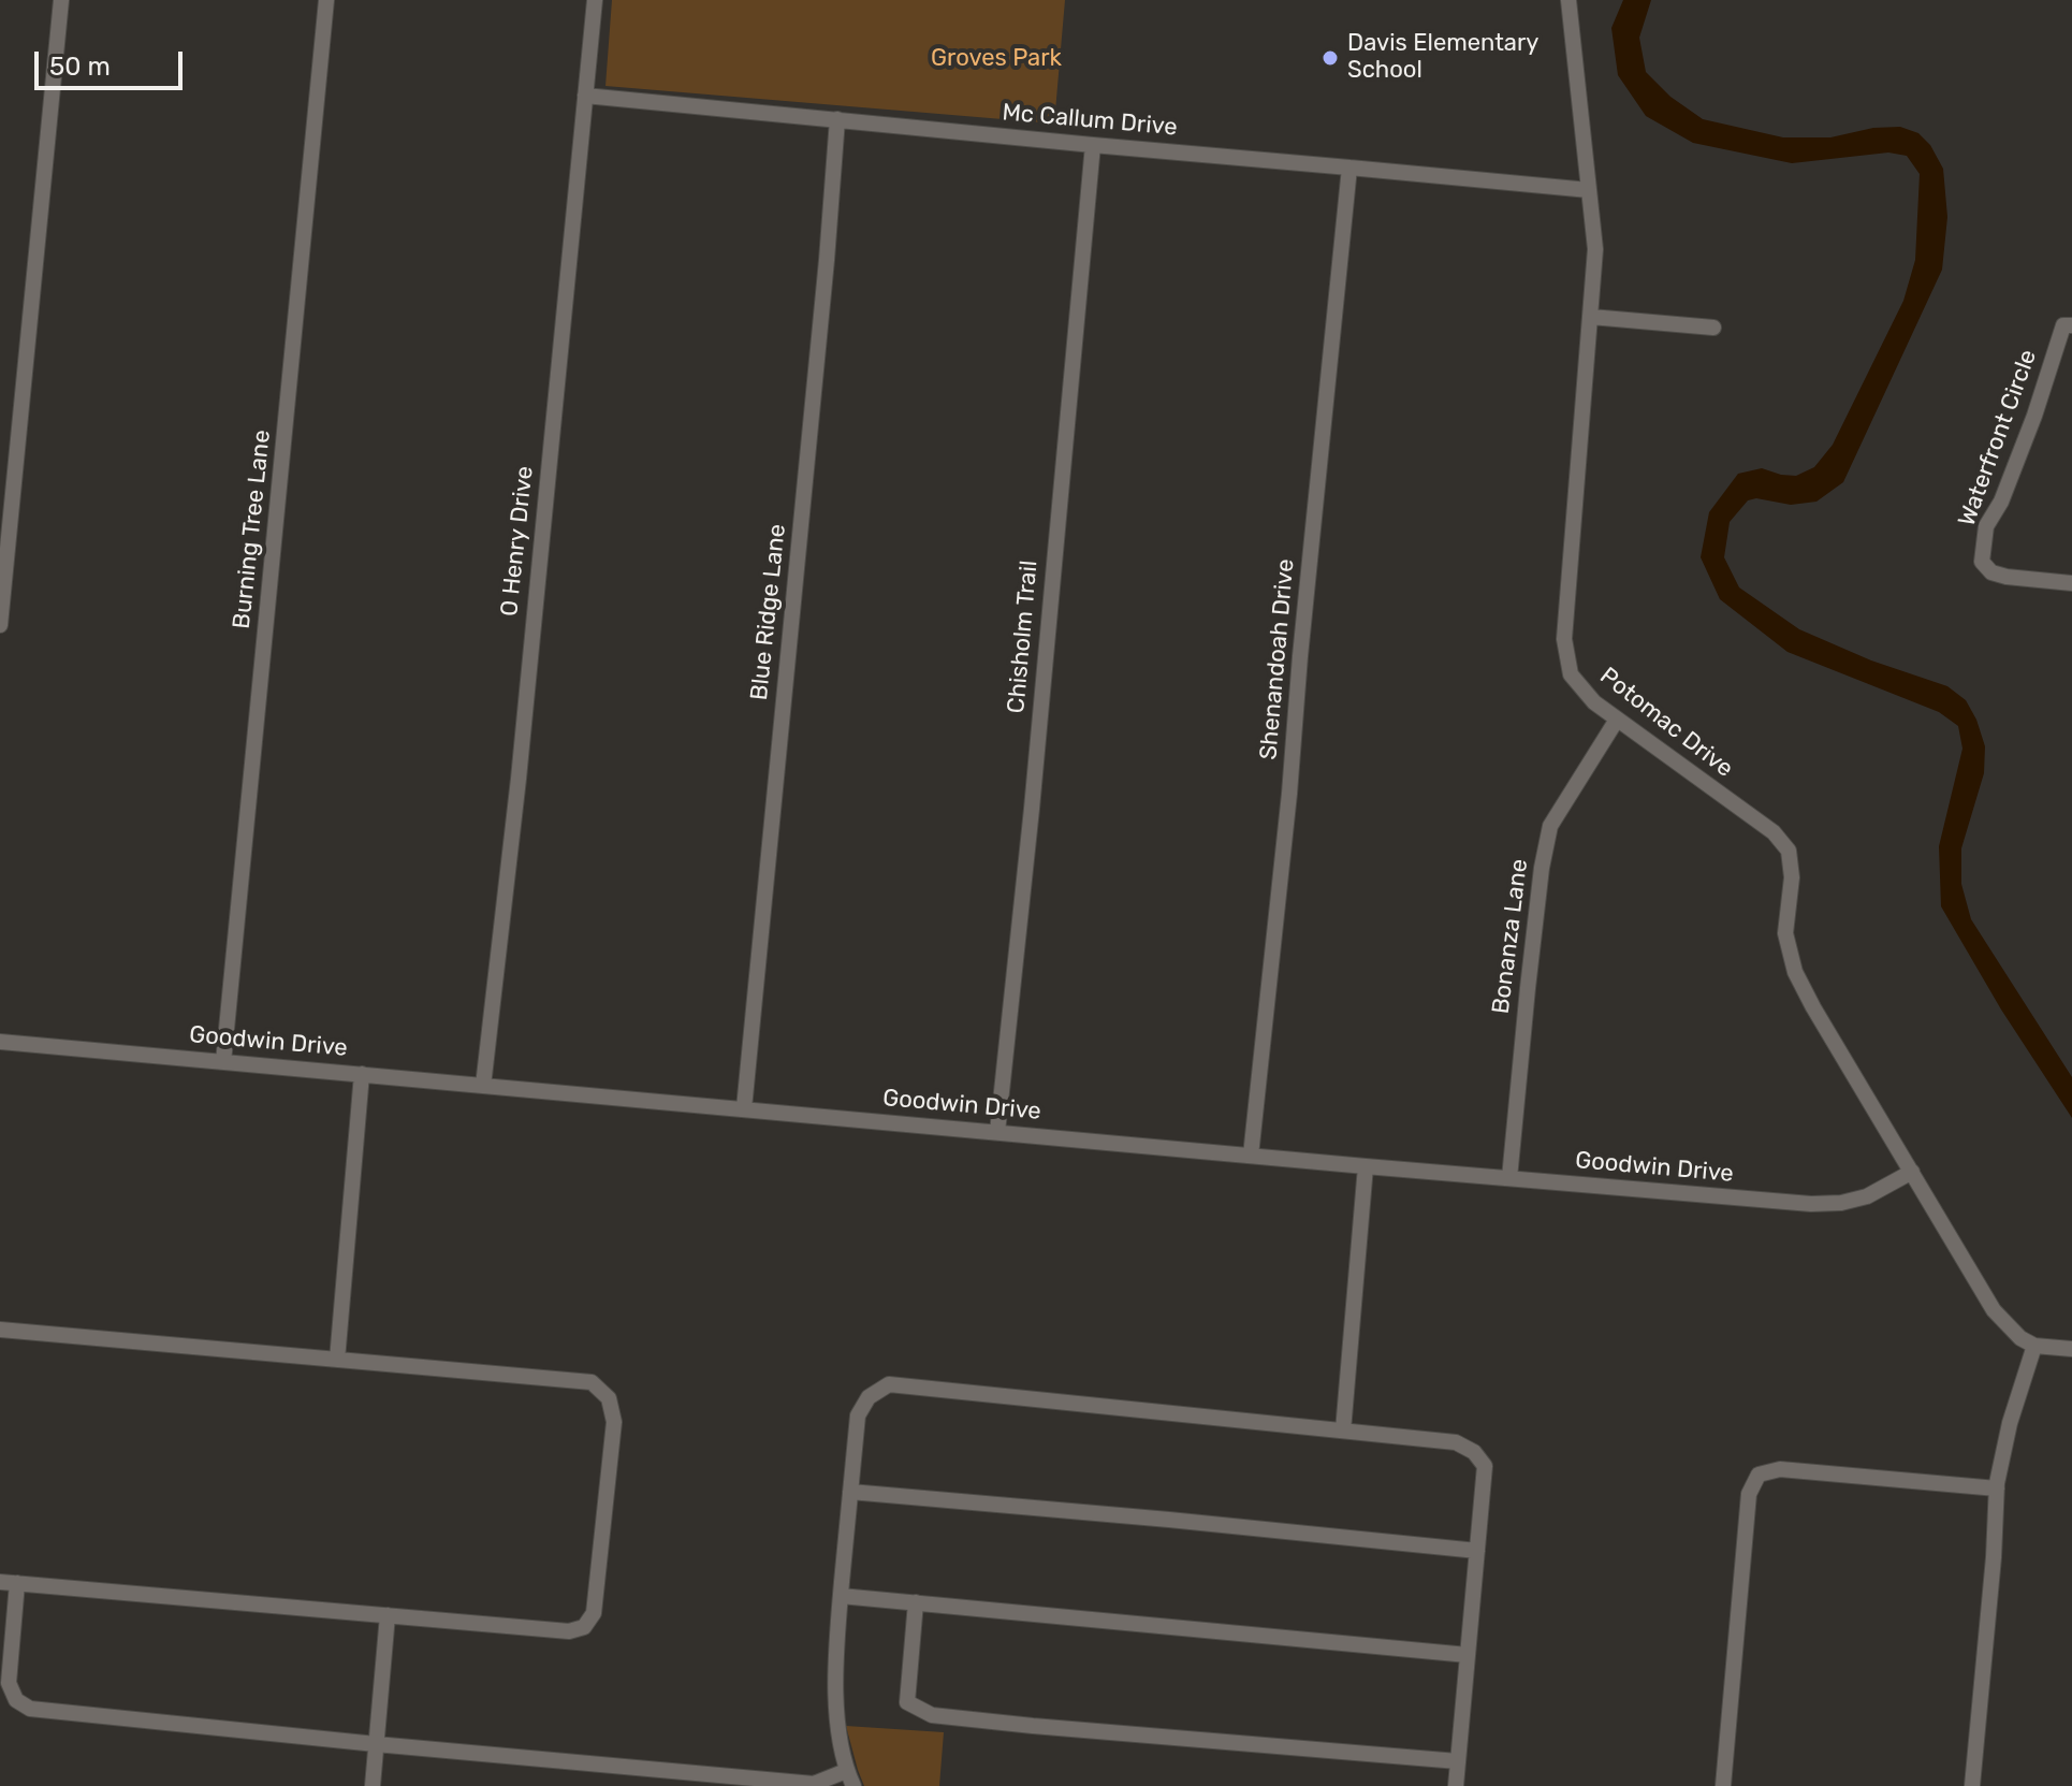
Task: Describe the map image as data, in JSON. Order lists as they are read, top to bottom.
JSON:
{
  "streets": {
    "street": [
      "Mc Callum Drive",
      "Waterfront Circle",
      "Burning Tree Lane",
      "O Henry Drive",
      "Blue Ridge Lane",
      "Chisholm Trail",
      "Shenandoah Drive",
      "Potomac Drive",
      "Bonanza Lane",
      "Goodwin Drive"
    ]
  },
  "crossings": [
    ["Mc Callum Drive", "O Henry Drive"],
    ["Mc Callum Drive", "Blue Ridge Lane"],
    ["Mc Callum Drive", "Chisholm Trail"],
    ["Mc Callum Drive", "Shenandoah Drive"],
    ["Mc Callum Drive", "Potomac Drive"],
    ["Burning Tree Lane", "Goodwin Drive"],
    ["O Henry Drive", "Goodwin Drive"],
    ["Blue Ridge Lane", "Goodwin Drive"],
    ["Chisholm Trail", "Goodwin Drive"],
    ["Shenandoah Drive", "Goodwin Drive"],
    ["Potomac Drive", "Bonanza Lane"],
    ["Potomac Drive", "Goodwin Drive"],
    ["Bonanza Lane", "Goodwin Drive"]
  ],
  "parks": ["Groves Park"],
  "places": ["Davis Elementary School"],
  "scale_bar": "50 m"
}
